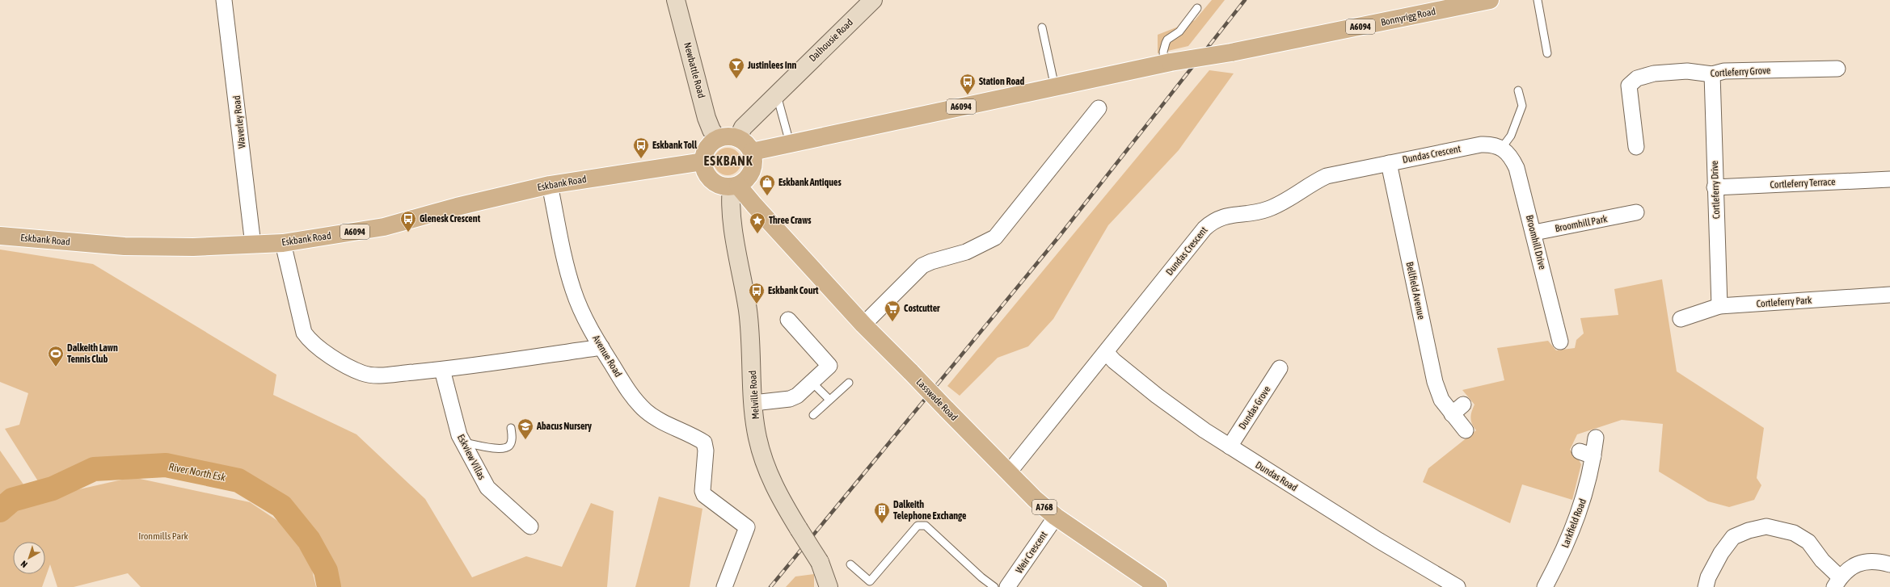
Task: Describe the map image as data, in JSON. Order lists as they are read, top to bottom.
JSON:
{
  "streets": {
    "main road": [
      "Bonnyrigg Road",
      "A6094",
      "Dalhousie Road",
      "Newbattle Road",
      "Eskbank Road",
      "Melville Road",
      "Lasswade Road",
      "A768"
    ],
    "street": [
      "Cortleferry Grove",
      "Waverley Road",
      "Dundas Crescent",
      "Cortleferry Terrace",
      "Cortleferry Drive",
      "Broomhill Park",
      "Broomhill Drive",
      "Bellfield Avenue",
      "Cortleferry Park",
      "Avenue Road",
      "Dundas Grove",
      "Eskview Villas",
      "Dundas Road",
      "Larkfield Road",
      "Weir Crescent"
    ]
  },
  "crossings": [
    ["Bonnyrigg Road", "A6094"],
    ["A6094", "Dalhousie Road"],
    ["A6094", "Newbattle Road"],
    ["A6094", "Eskbank Road"],
    ["A6094", "Melville Road"],
    ["A6094", "Lasswade Road"],
    ["Dalhousie Road", "Newbattle Road"],
    ["Dalhousie Road", "Eskbank Road"],
    ["Dalhousie Road", "Melville Road"],
    ["Dalhousie Road", "Lasswade Road"],
    ["Newbattle Road", "Eskbank Road"],
    ["Newbattle Road", "Melville Road"],
    ["Newbattle Road", "Lasswade Road"],
    ["Cortleferry Grove", "Cortleferry Drive"],
    ["Waverley Road", "Eskbank Road"],
    ["Dundas Crescent", "Broomhill Drive"],
    ["Dundas Crescent", "Bellfield Avenue"],
    ["Dundas Crescent", "Lasswade Road"],
    ["Dundas Crescent", "Dundas Road"],
    ["Eskbank Road", "Avenue Road"],
    ["Eskbank Road", "Melville Road"],
    ["Eskbank Road", "Lasswade Road"],
    ["Cortleferry Terrace", "Cortleferry Drive"],
    ["Cortleferry Drive", "Cortleferry Park"],
    ["Broomhill Park", "Broomhill Drive"],
    ["Melville Road", "Lasswade Road"],
    ["Lasswade Road", "Weir Crescent"],
    ["Dundas Grove", "Dundas Road"]
  ],
  "districts": ["ESKBANK"],
  "water": ["River North Esk"],
  "parks": ["Ironmills Park"],
  "places": {
    "bar": ["Justinlees Inn"],
    "bus stop": [
      "Station Road",
      "Eskbank Toll",
      "Glenesk Crescent",
      "Eskbank Court"
    ],
    "shop": ["Eskbank Antiques"],
    "place": ["Three Craws"],
    "supermarket": ["Costcutter"],
    "sports": ["Dalkeith Lawn Tennis Club"],
    "school or university": ["Abacus Nursery"],
    "building": ["Dalkeith Telephone Exchange"]
  },
  "north": "bottom left"
}
